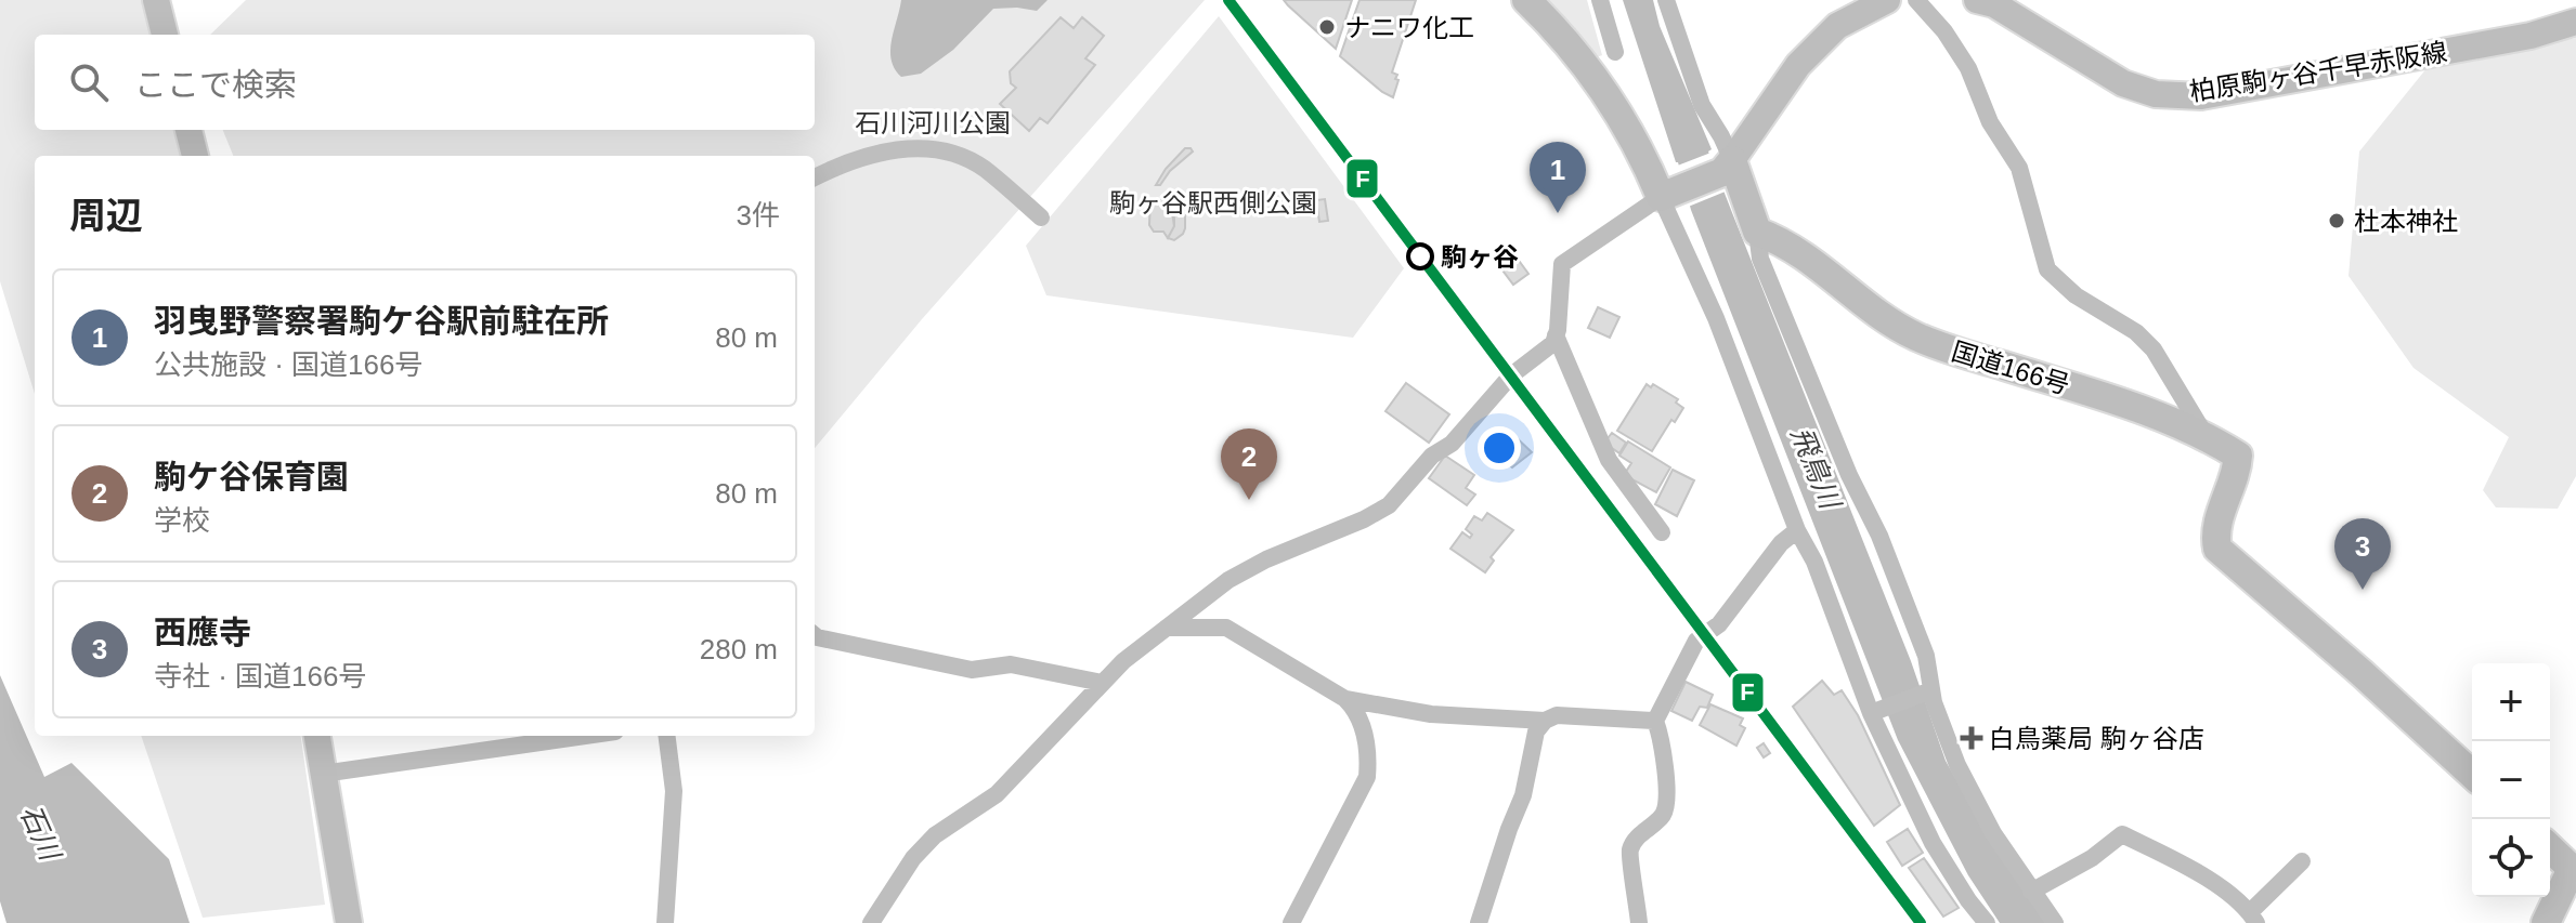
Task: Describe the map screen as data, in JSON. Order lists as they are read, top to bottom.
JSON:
{
  "streets": {
    "highway": ["国道166号"],
    "main road": ["柏原駒ヶ谷千早赤阪線"]
  },
  "water": ["飛鳥川", "石川"],
  "parks": ["石川河川公園", "駒ヶ谷駅西側公園"],
  "places": {
    "other": ["ナニワ化工", "杜本神社", "駒ヶ谷"],
    "health": ["白鳥薬局 駒ヶ谷店"]
  },
  "lines": ["transit line F"],
  "page": {
    "search": "ここで検索",
    "pins": ["1", "2", "3"],
    "heading": ["周辺", "3件"],
    "list": [
      {
        "mark": "1",
        "name": "羽曳野警察署駒ケ谷駅前駐在所",
        "note": "公共施設 · 国道166号",
        "value": "80 m"
      },
      {
        "mark": "2",
        "name": "駒ケ谷保育園",
        "note": "学校",
        "value": "80 m"
      },
      {
        "mark": "3",
        "name": "西應寺",
        "note": "寺社 · 国道166号",
        "value": "280 m"
      }
    ],
    "map_buttons": ["+", "−"]
  }
}
